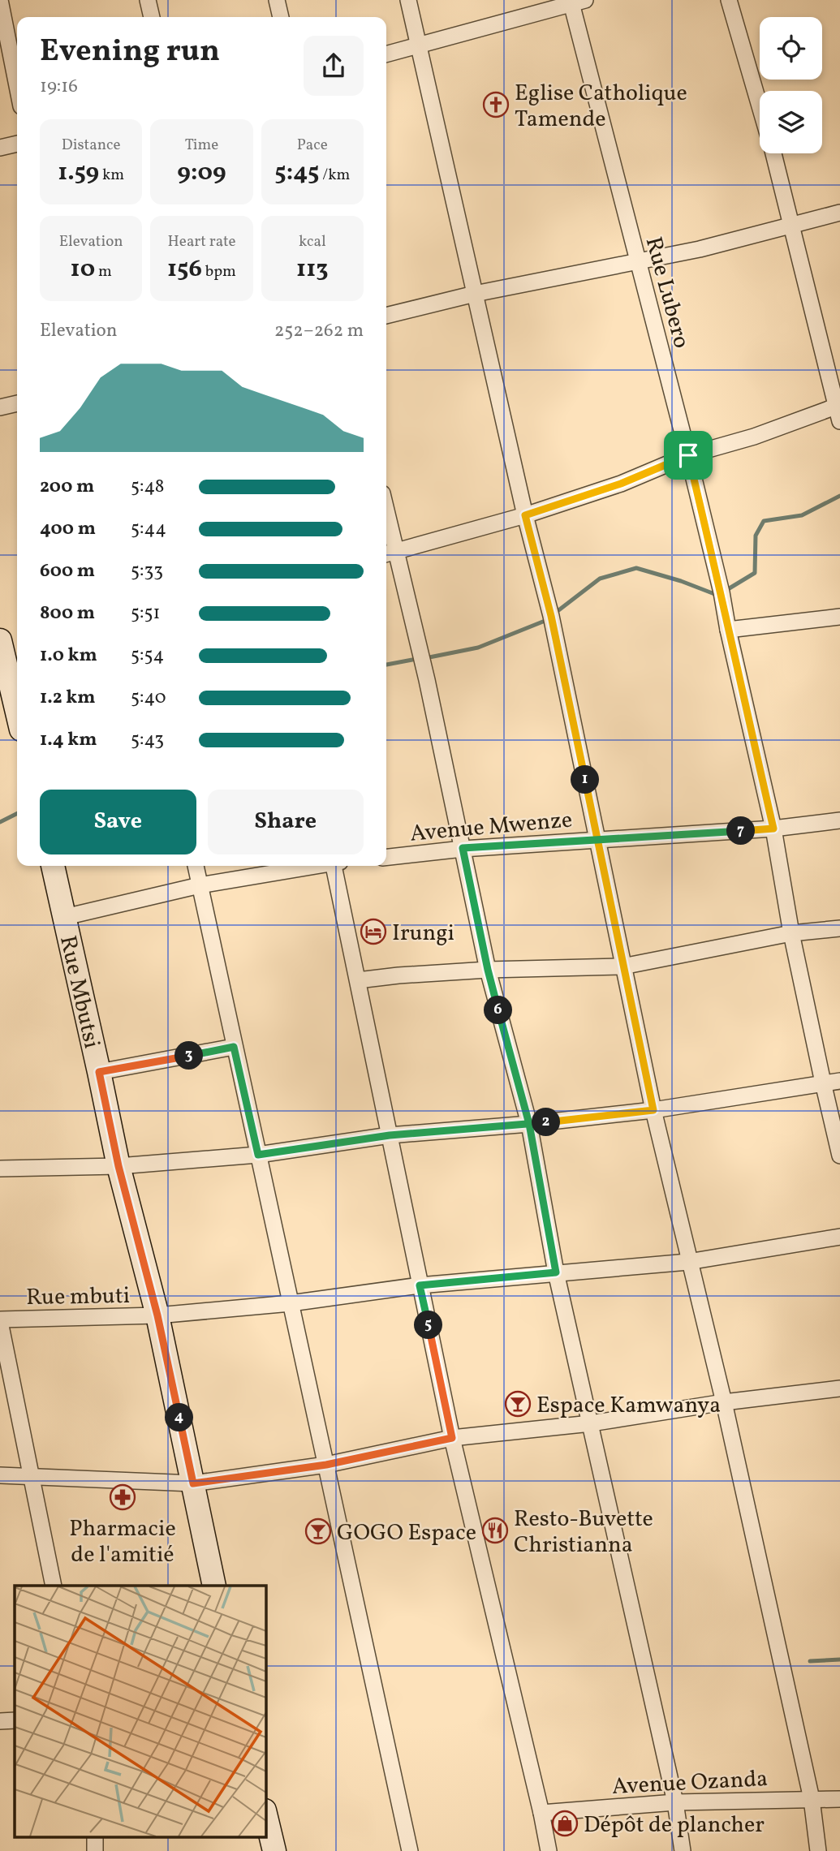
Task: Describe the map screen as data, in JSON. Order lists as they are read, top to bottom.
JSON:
{
  "streets": {
    "street": [
      "Rue Lubero",
      "Avenue Mwenze",
      "Rue Mbutsi",
      "Rue mbuti",
      "Avenue Ozanda"
    ]
  },
  "crossings": [
    ["Rue Mbutsi", "Rue mbuti"]
  ],
  "places": {
    "church": ["Eglise Catholique Tamende"],
    "hotel": ["Irungi"],
    "bar": ["Espace Kamwanya", "GOGO Espace"],
    "pharmacy": ["Pharmacie de l'amitié"],
    "restaurant": ["Resto-Buvette Christianna"],
    "shop": ["Dépôt de plancher"]
  },
  "page": {
    "heading": ["Evening run", "19:16"],
    "stats": [
      ["Distance", "1.59 km"],
      ["Time", "9:09"],
      ["Pace", "5:45 /km"],
      ["Elevation", "10 m"],
      ["Heart rate", "156 bpm"],
      ["kcal", "113"]
    ],
    "chart": ["Elevation", "252–262 m"],
    "list": [
      {
        "name": "200 m",
        "note": "5:48"
      },
      {
        "name": "400 m",
        "note": "5:44"
      },
      {
        "name": "600 m",
        "note": "5:33"
      },
      {
        "name": "800 m",
        "note": "5:51"
      },
      {
        "name": "1.0 km",
        "note": "5:54"
      },
      {
        "name": "1.2 km",
        "note": "5:40"
      },
      {
        "name": "1.4 km",
        "note": "5:43"
      }
    ],
    "pins": [
      "1",
      "7",
      "6",
      "3",
      "2",
      "5",
      "4"
    ],
    "buttons": ["Save", "Share"]
  }
}
